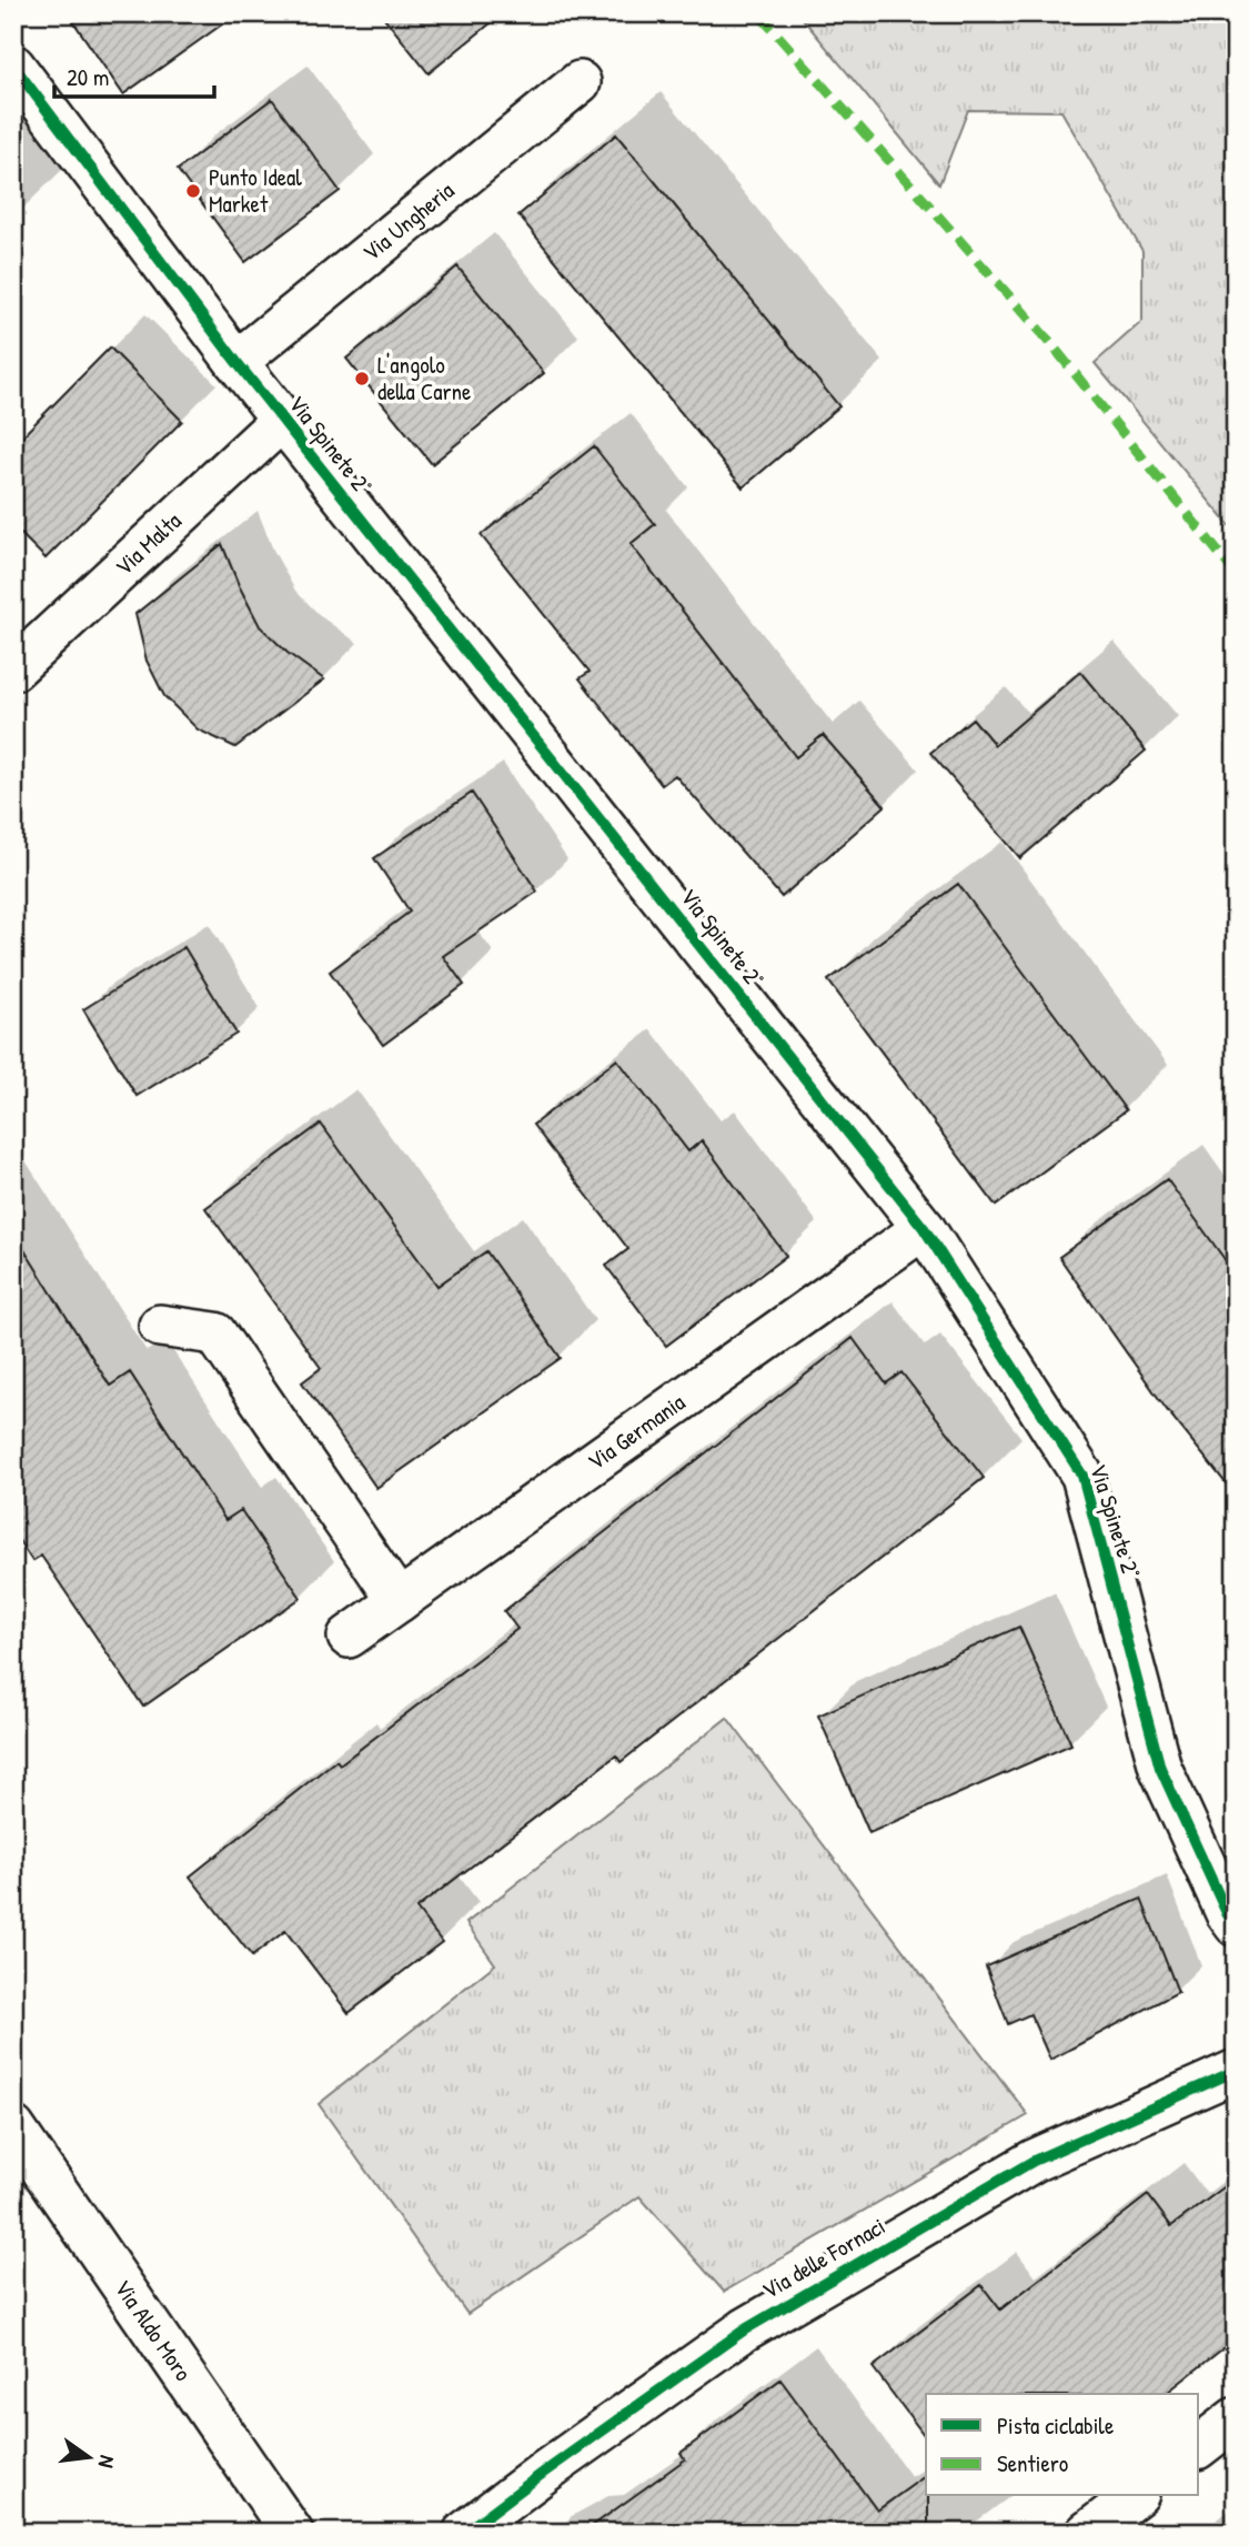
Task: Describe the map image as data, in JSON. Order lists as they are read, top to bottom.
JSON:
{
  "streets": {
    "street": [
      "Via Ungheria",
      "Via Spinete 2°",
      "Via Malta",
      "Via Germania",
      "Via delle Fornaci",
      "Via Aldo Moro"
    ]
  },
  "crossings": [
    ["Via Ungheria", "Via Spinete 2°"],
    ["Via Spinete 2°", "Via Malta"],
    ["Via Spinete 2°", "Via Germania"]
  ],
  "places": ["Punto Ideal Market", "L'angolo della Carne"],
  "legend": ["Pista ciclabile", "Sentiero"],
  "scale_bar": "20 m",
  "north": "right"
}
